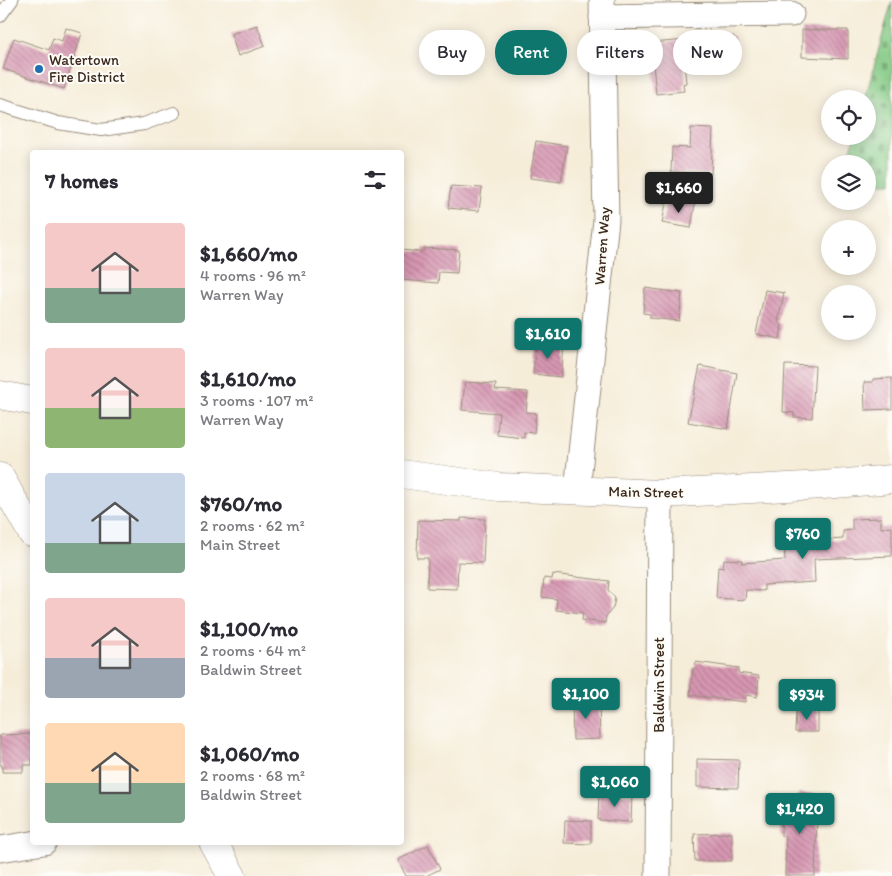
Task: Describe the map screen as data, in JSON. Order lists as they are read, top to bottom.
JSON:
{
  "streets": {
    "main road": ["Main Street"],
    "street": ["Warren Way", "Baldwin Street"]
  },
  "crossings": [
    ["Warren Way", "Main Street"],
    ["Main Street", "Baldwin Street"]
  ],
  "places": ["Watertown Fire District"],
  "page": {
    "chip": [
      "Buy",
      "Rent",
      "Filters",
      "New"
    ],
    "map_buttons": ["+", "−"],
    "heading": "7 homes",
    "price": [
      "$1,660",
      "$1,610",
      "$760",
      "$1,100",
      "$934",
      "$1,060",
      "$1,420"
    ],
    "list": [
      {
        "name": "$1,660/mo",
        "note": "4 rooms · 96 m² · Warren Way"
      },
      {
        "name": "$1,610/mo",
        "note": "3 rooms · 107 m² · Warren Way"
      },
      {
        "name": "$760/mo",
        "note": "2 rooms · 62 m² · Main Street"
      },
      {
        "name": "$1,100/mo",
        "note": "2 rooms · 64 m² · Baldwin Street"
      },
      {
        "name": "$1,060/mo",
        "note": "2 rooms · 68 m² · Baldwin Street"
      }
    ]
  }
}
